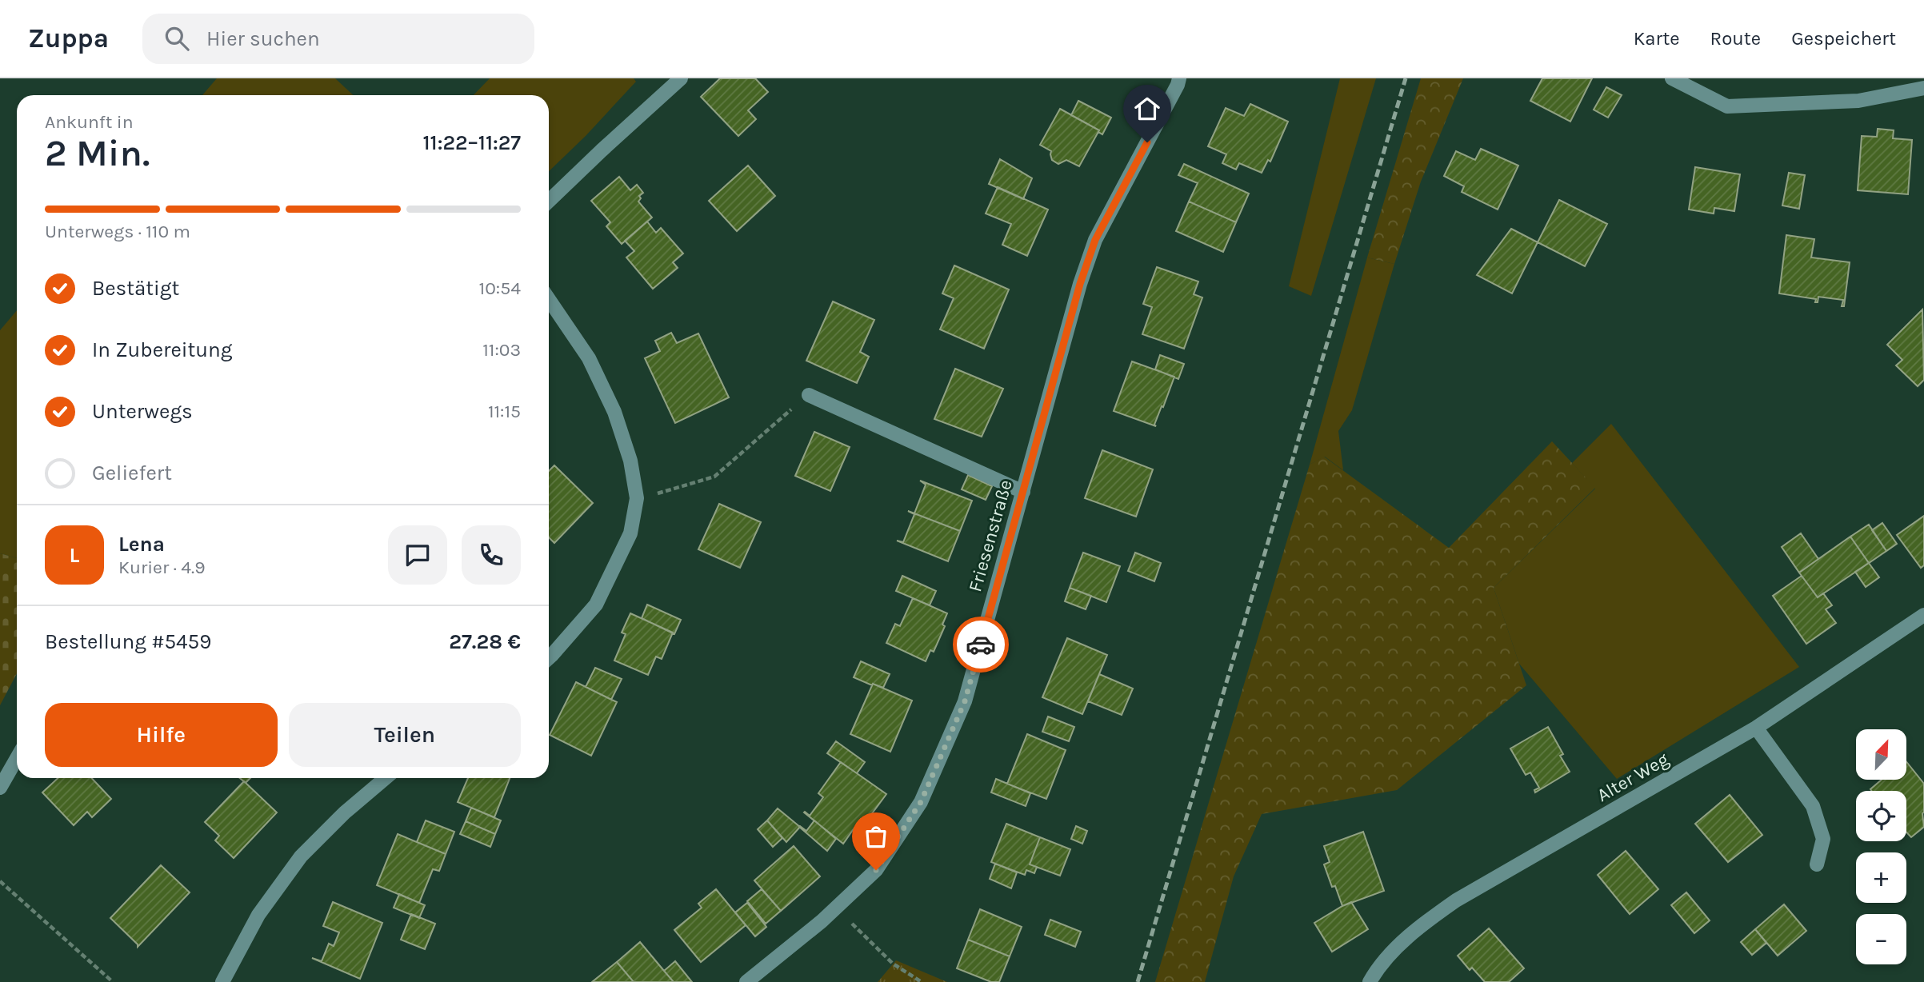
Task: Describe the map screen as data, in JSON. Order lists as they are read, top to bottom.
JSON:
{
  "streets": {
    "street": ["Friesenstraße", "Alter Weg"]
  },
  "north": "top right",
  "page": {
    "header": "Zuppa",
    "search": "Hier suchen",
    "nav": ["Karte", "Route", "Gespeichert"],
    "heading": ["2 Min.", "Ankunft in", "11:22–11:27"],
    "panel": [
      "Lena",
      "Kurier · 4.9",
      "Bestellung #5459",
      "27.28 €"
    ],
    "bar": "Unterwegs · 110 m",
    "list": [
      ["Bestätigt", "10:54"],
      ["In Zubereitung", "11:03"],
      ["Unterwegs", "11:15"],
      "Geliefert"
    ],
    "round": "L",
    "buttons": ["Hilfe", "Teilen"],
    "map_buttons": ["+", "−"]
  }
}
